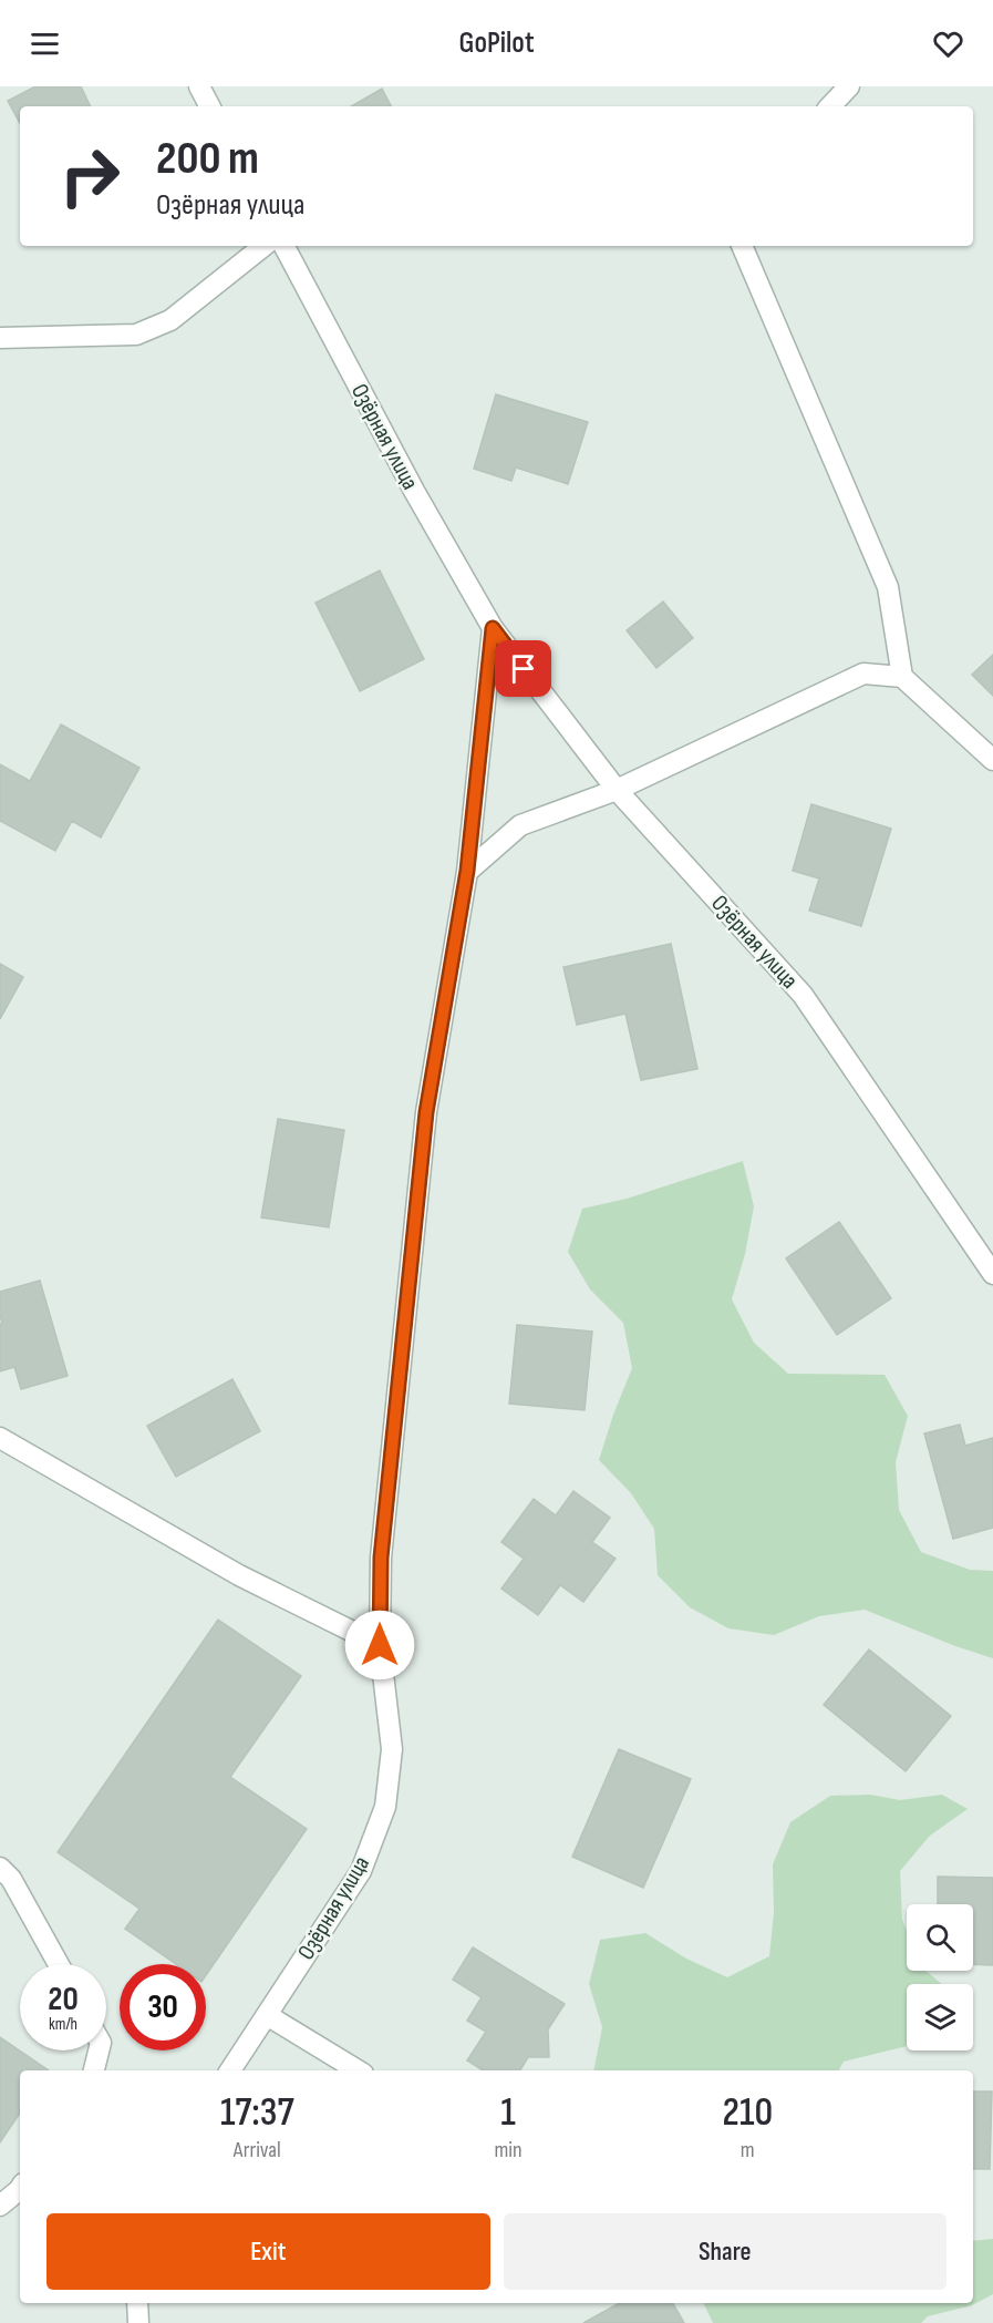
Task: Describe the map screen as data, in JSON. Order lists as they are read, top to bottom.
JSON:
{
  "streets": {
    "street": ["Озёрная улица"]
  },
  "page": {
    "header": "GoPilot",
    "turn": ["200 m", "Озёрная улица"],
    "speed": "20 km/h",
    "limit": "30",
    "eta": [
      "17:37",
      "Arrival",
      "1",
      "min",
      "210",
      "m"
    ],
    "buttons": ["Exit", "Share"]
  }
}
